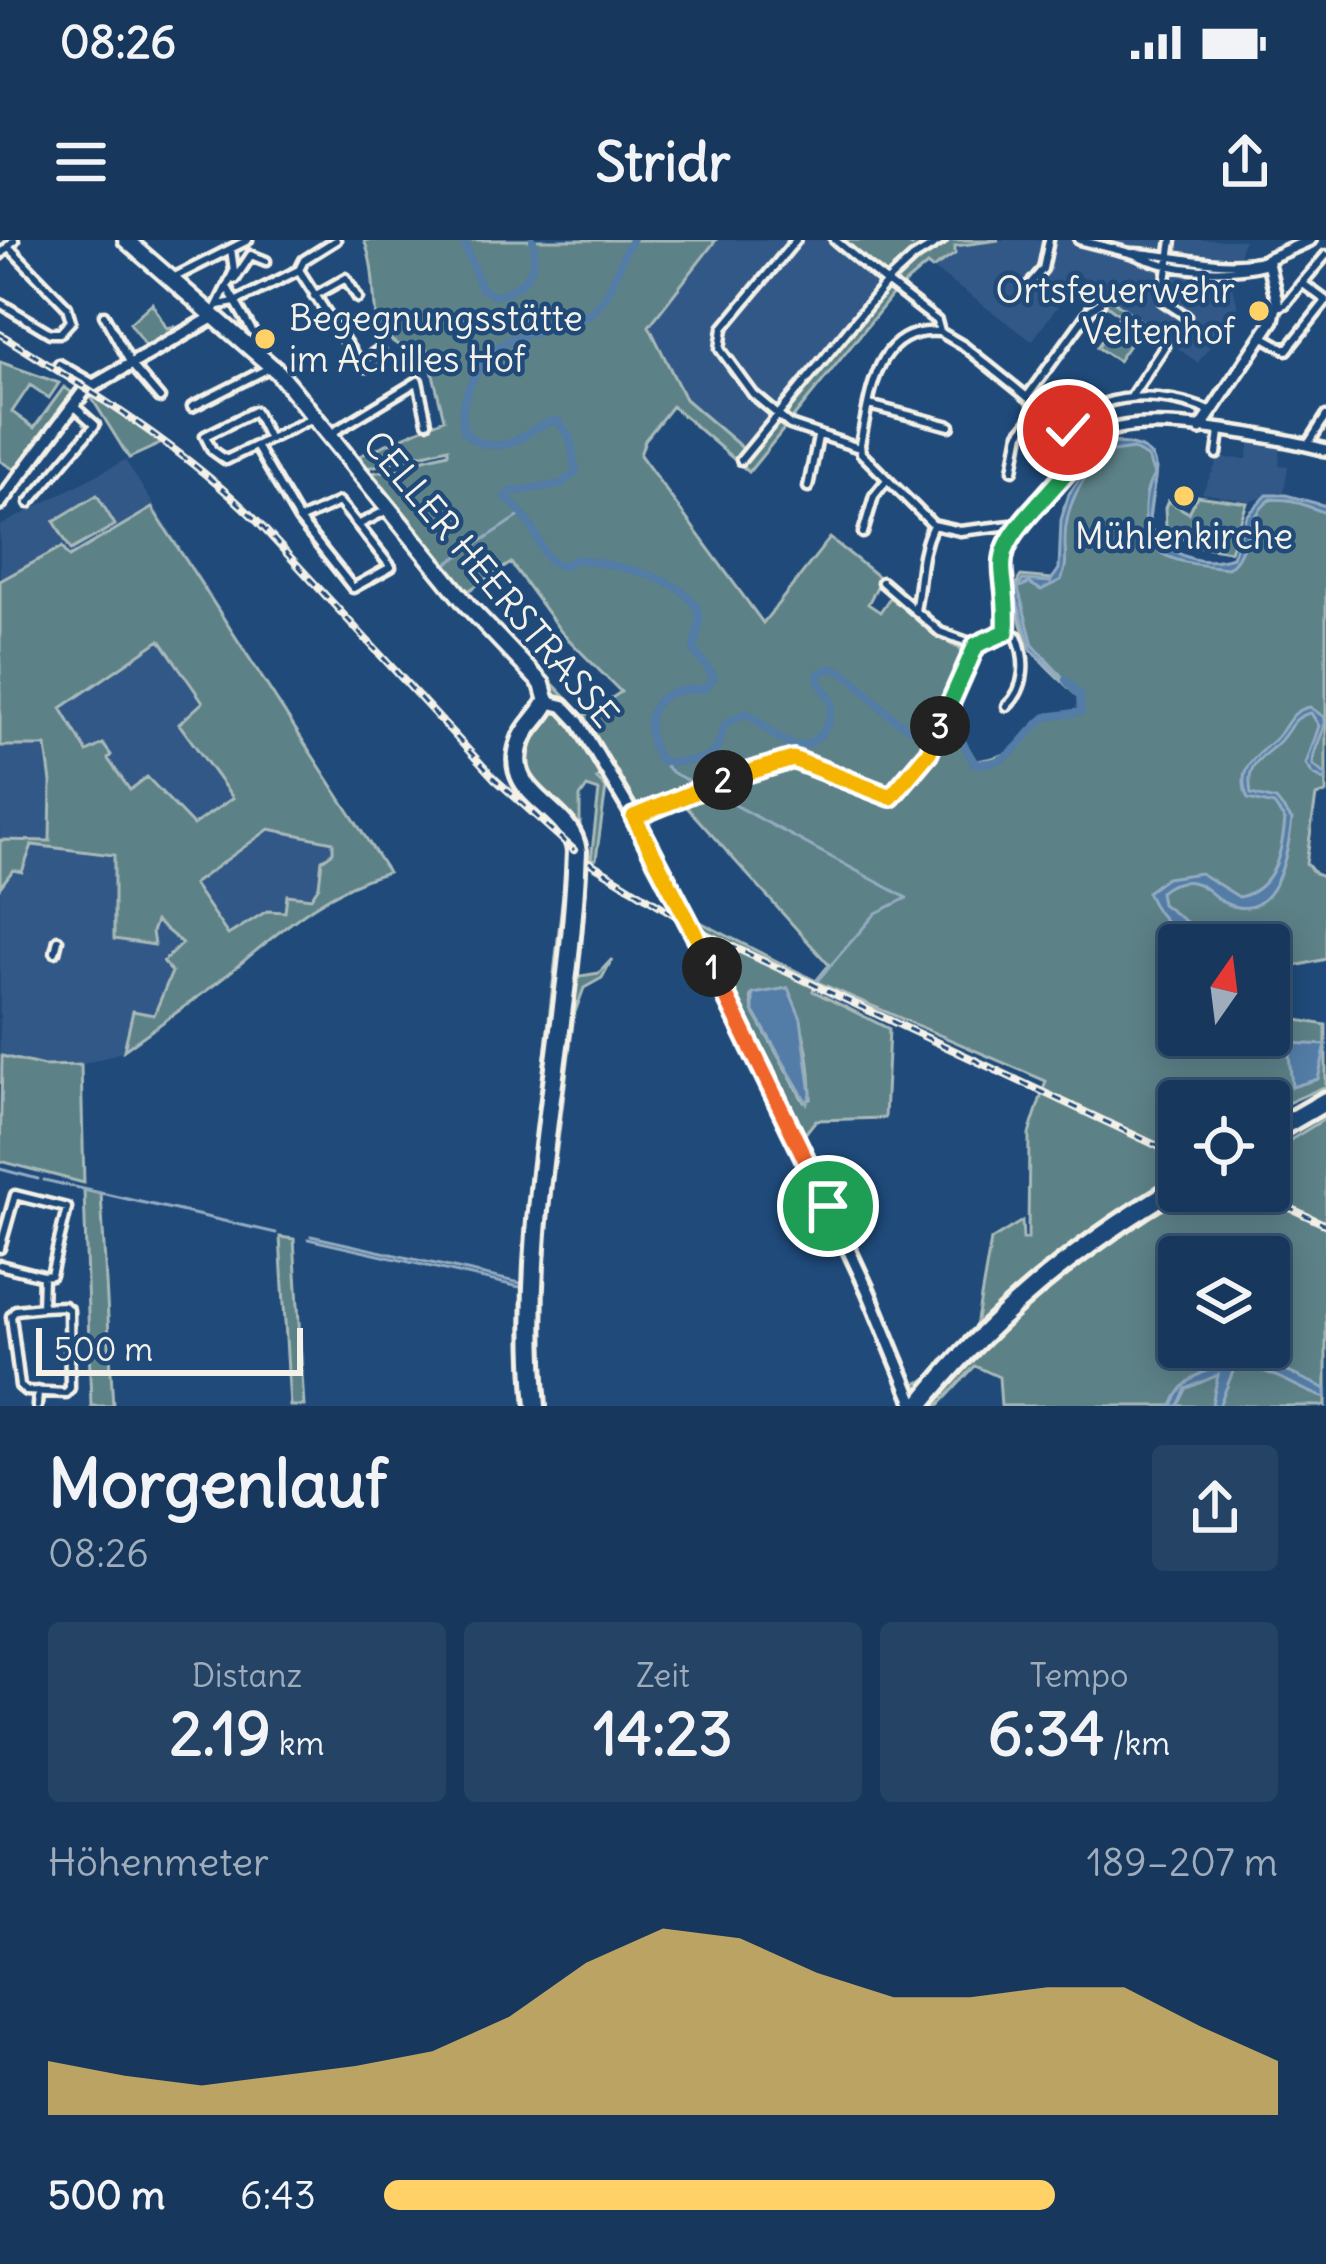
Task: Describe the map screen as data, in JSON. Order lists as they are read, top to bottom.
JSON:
{
  "streets": {
    "main road": ["CELLER HEERSTRASSE"]
  },
  "places": ["Ortsfeuerwehr Veltenhof", "Begegnungsstätte im Achilles Hof", "Mühlenkirche"],
  "scale_bar": "500 m",
  "north": "top",
  "page": {
    "status": "08:26",
    "header": "Stridr",
    "pins": ["3", "2", "1"],
    "scale": "500 m",
    "heading": ["Morgenlauf", "08:26"],
    "stats": [
      ["Distanz", "2.19 km"],
      ["Zeit", "14:23"],
      ["Tempo", "6:34 /km"]
    ],
    "chart": ["Höhenmeter", "189–207 m"],
    "list": [
      {
        "name": "500 m",
        "note": "6:43"
      }
    ]
  }
}
